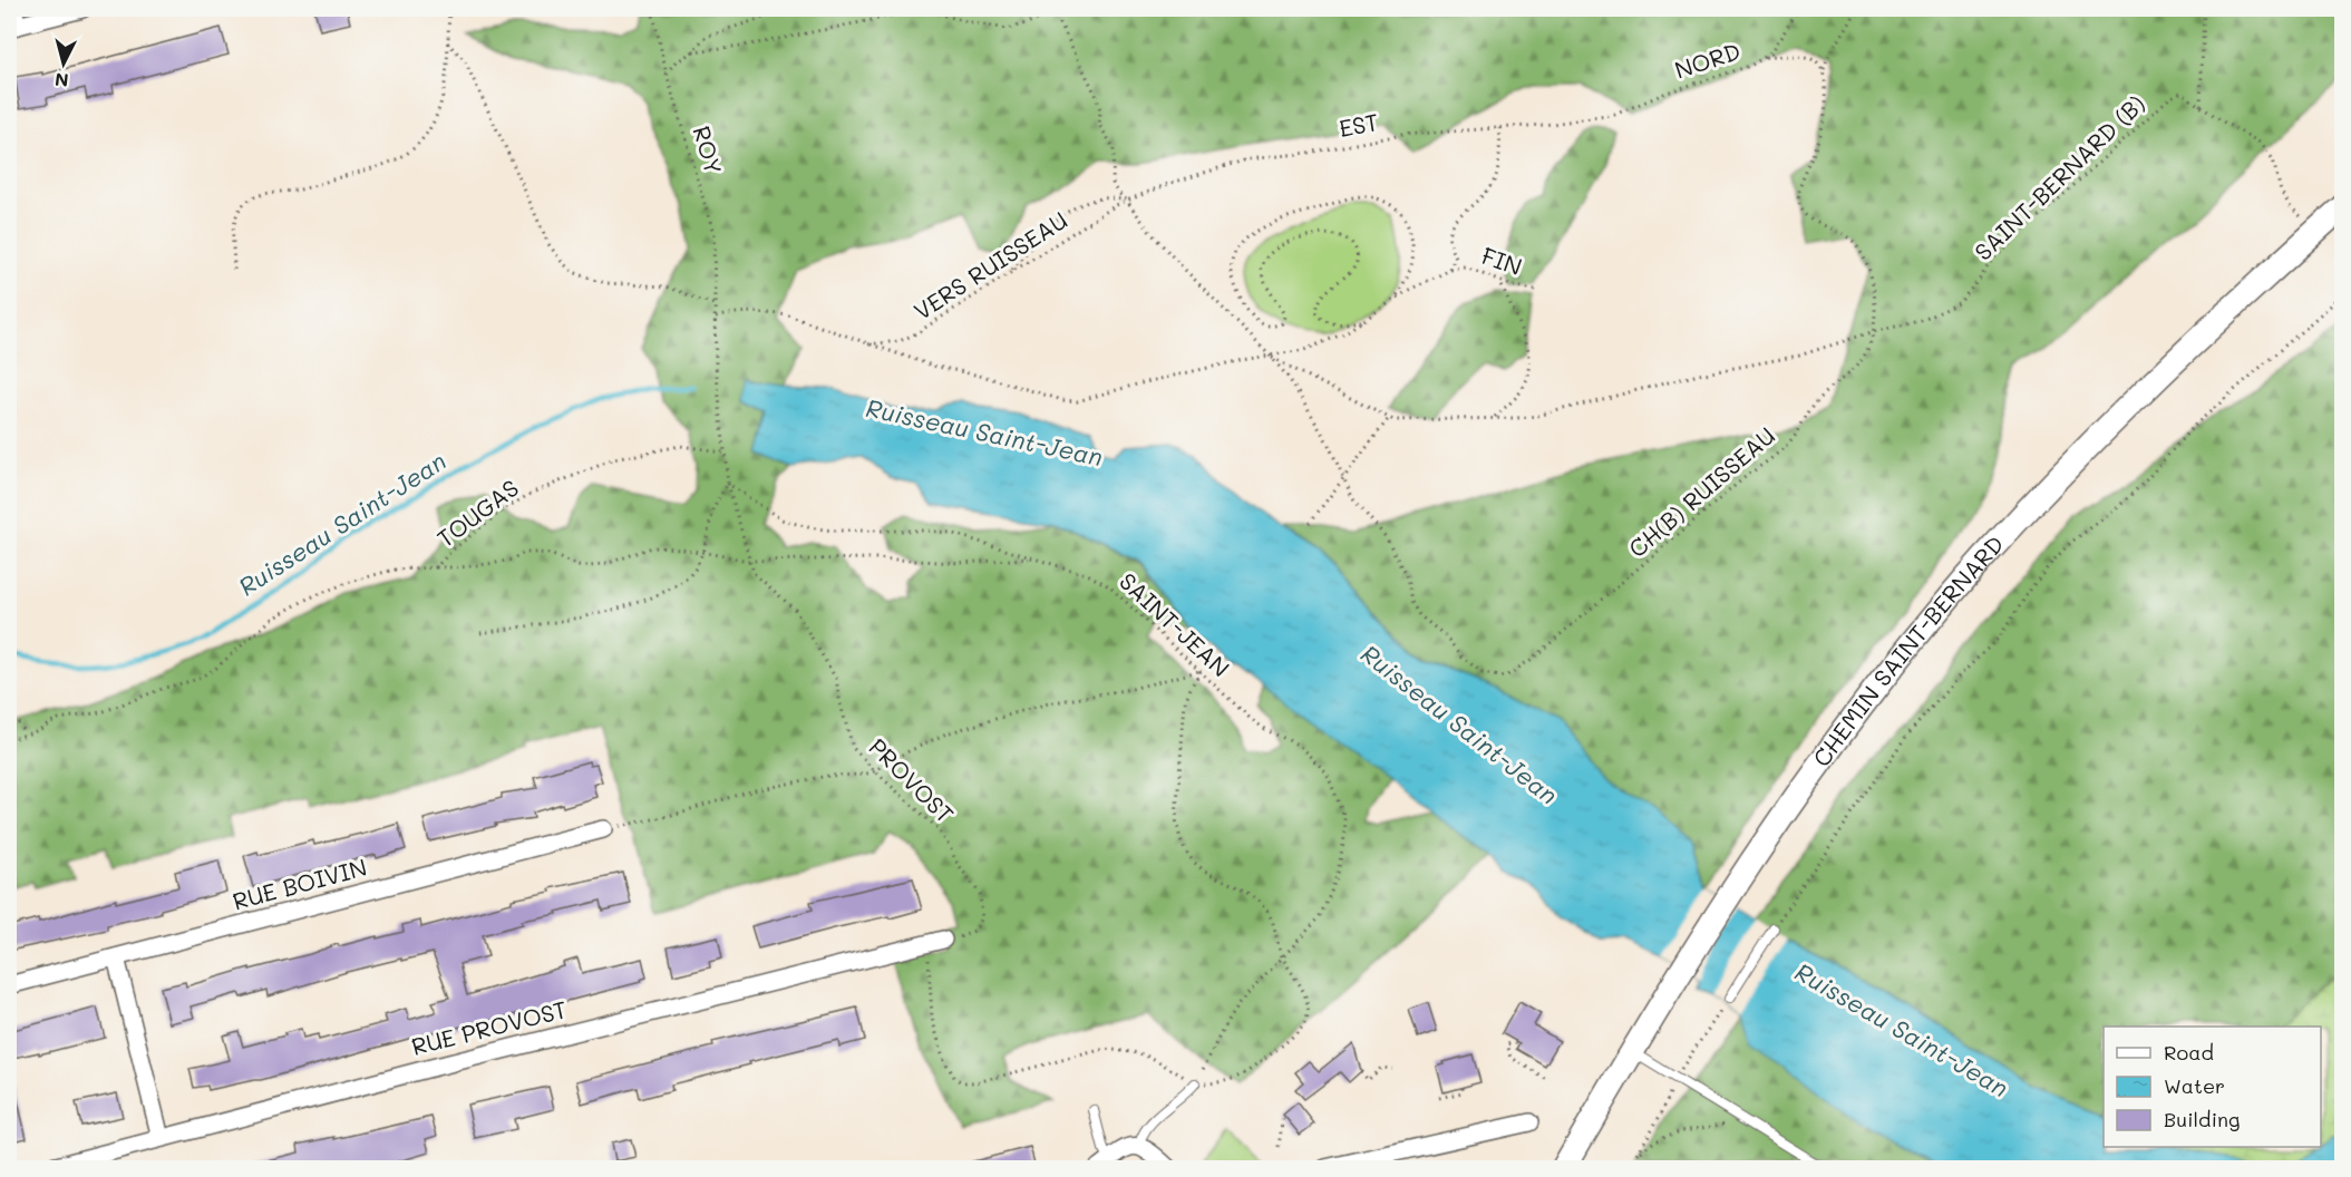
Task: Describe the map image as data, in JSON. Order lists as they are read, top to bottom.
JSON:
{
  "streets": {
    "street": ["CHEMIN SAINT-BERNARD", "RUE BOIVIN", "RUE PROVOST"],
    "path": [
      "NORD",
      "EST",
      "ROY",
      "SAINT-BERNARD (B)",
      "FIN",
      "VERS RUISSEAU",
      "CH(B) RUISSEAU",
      "TOUGAS",
      "SAINT-JEAN",
      "PROVOST"
    ]
  },
  "crossings": [
    ["NORD", "EST"],
    ["EST", "VERS RUISSEAU"],
    ["SAINT-BERNARD (B)", "CH(B) RUISSEAU"],
    ["SAINT-BERNARD (B)", "CHEMIN SAINT-BERNARD"],
    ["FIN", "VERS RUISSEAU"],
    ["SAINT-JEAN", "PROVOST"],
    ["PROVOST", "RUE PROVOST"]
  ],
  "water": ["Ruisseau Saint-Jean"],
  "legend": ["Road", "Water", "Building"],
  "north": "bottom"
}
